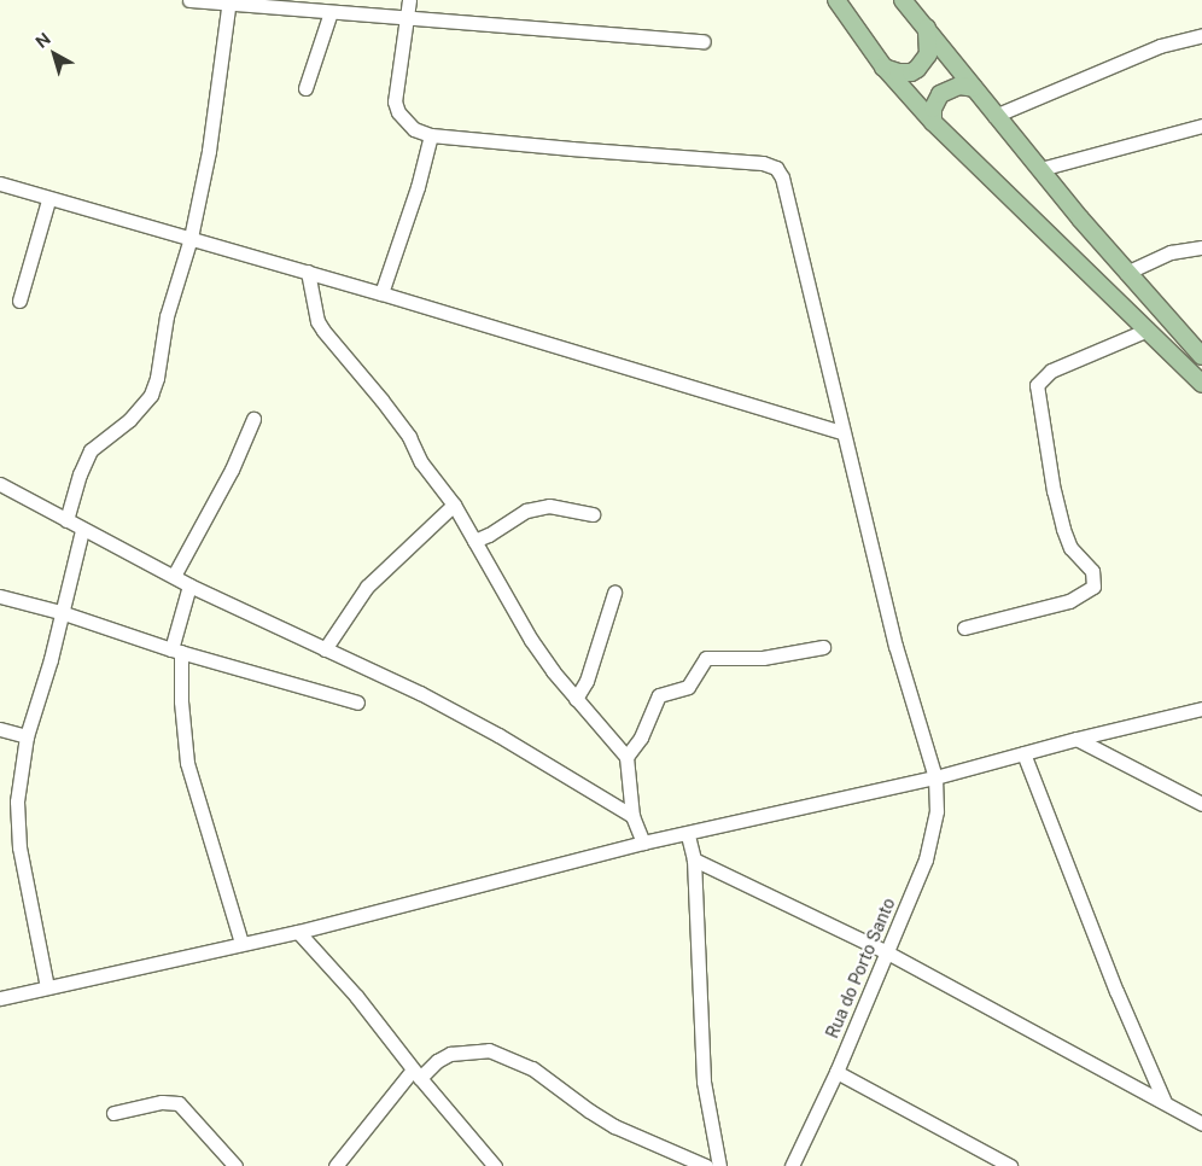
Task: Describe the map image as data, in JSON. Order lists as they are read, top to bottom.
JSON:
{
  "streets": {
    "street": ["Rua do Porto Santo"]
  },
  "north": "top left"
}
